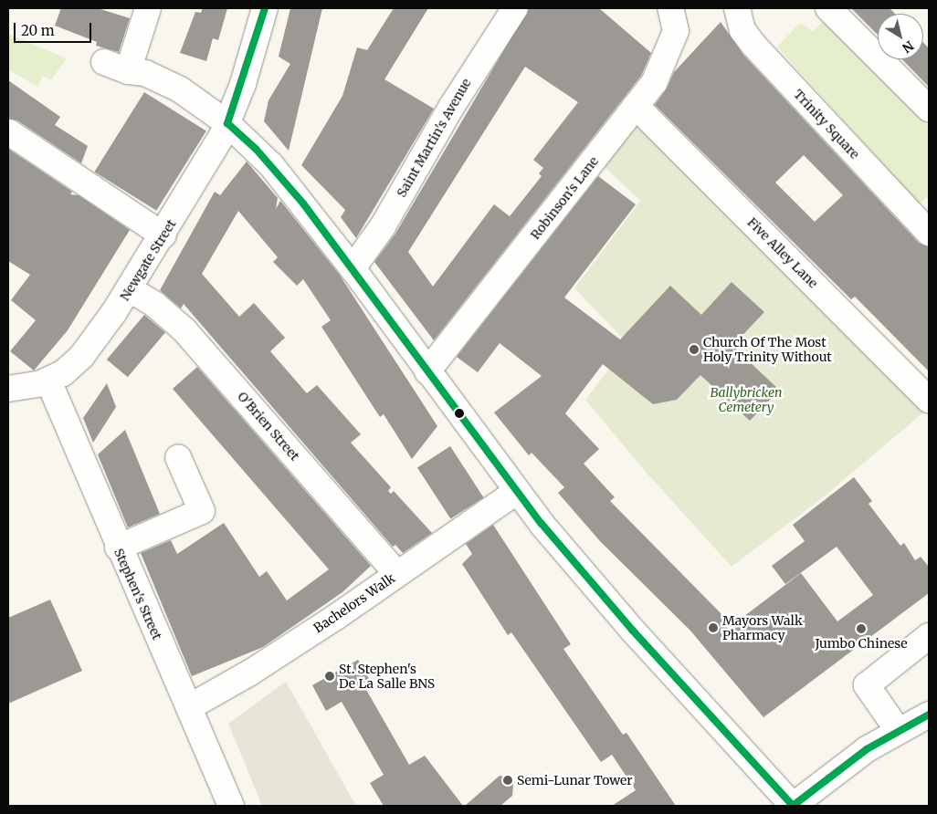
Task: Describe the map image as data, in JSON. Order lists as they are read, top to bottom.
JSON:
{
  "streets": {
    "street": [
      "Trinity Square",
      "Saint Martin's Avenue",
      "Robinson's Lane",
      "Five Alley Lane",
      "Newgate Street",
      "O'Brien Street",
      "Stephen's Street",
      "Bachelors Walk"
    ]
  },
  "crossings": [
    ["Robinson's Lane", "Five Alley Lane"],
    ["Newgate Street", "O'Brien Street"],
    ["Newgate Street", "Stephen's Street"],
    ["O'Brien Street", "Bachelors Walk"],
    ["Stephen's Street", "Bachelors Walk"]
  ],
  "parks": ["Ballybricken Cemetery"],
  "places": [
    "Church Of The Most Holy Trinity Without",
    "Mayors Walk Pharmacy",
    "Jumbo Chinese",
    "St. Stephen's De La Salle BNS",
    "Semi-Lunar Tower"
  ],
  "scale_bar": "20 m",
  "north": "bottom right"
}
